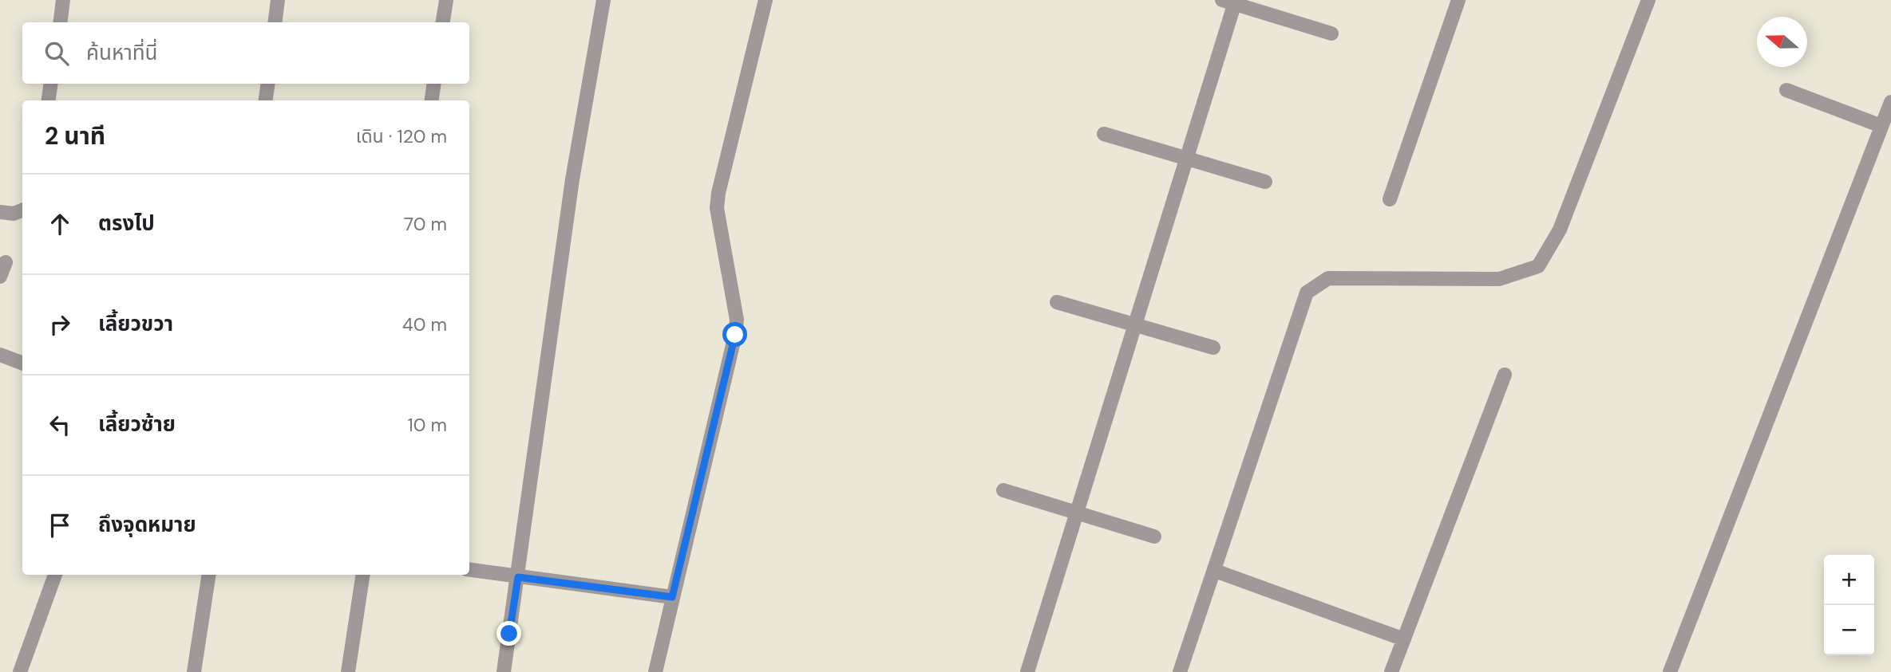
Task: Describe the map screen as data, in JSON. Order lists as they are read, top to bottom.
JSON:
{
  "north": "left",
  "page": {
    "search": "ค้นหาที่นี่",
    "heading": ["2 นาที", "เดิน · 120 m"],
    "list": [
      ["ตรงไป", "70 m"],
      ["เลี้ยวขวา", "40 m"],
      ["เลี้ยวซ้าย", "10 m"],
      "ถึงจุดหมาย"
    ],
    "map_buttons": ["+", "−"]
  }
}
